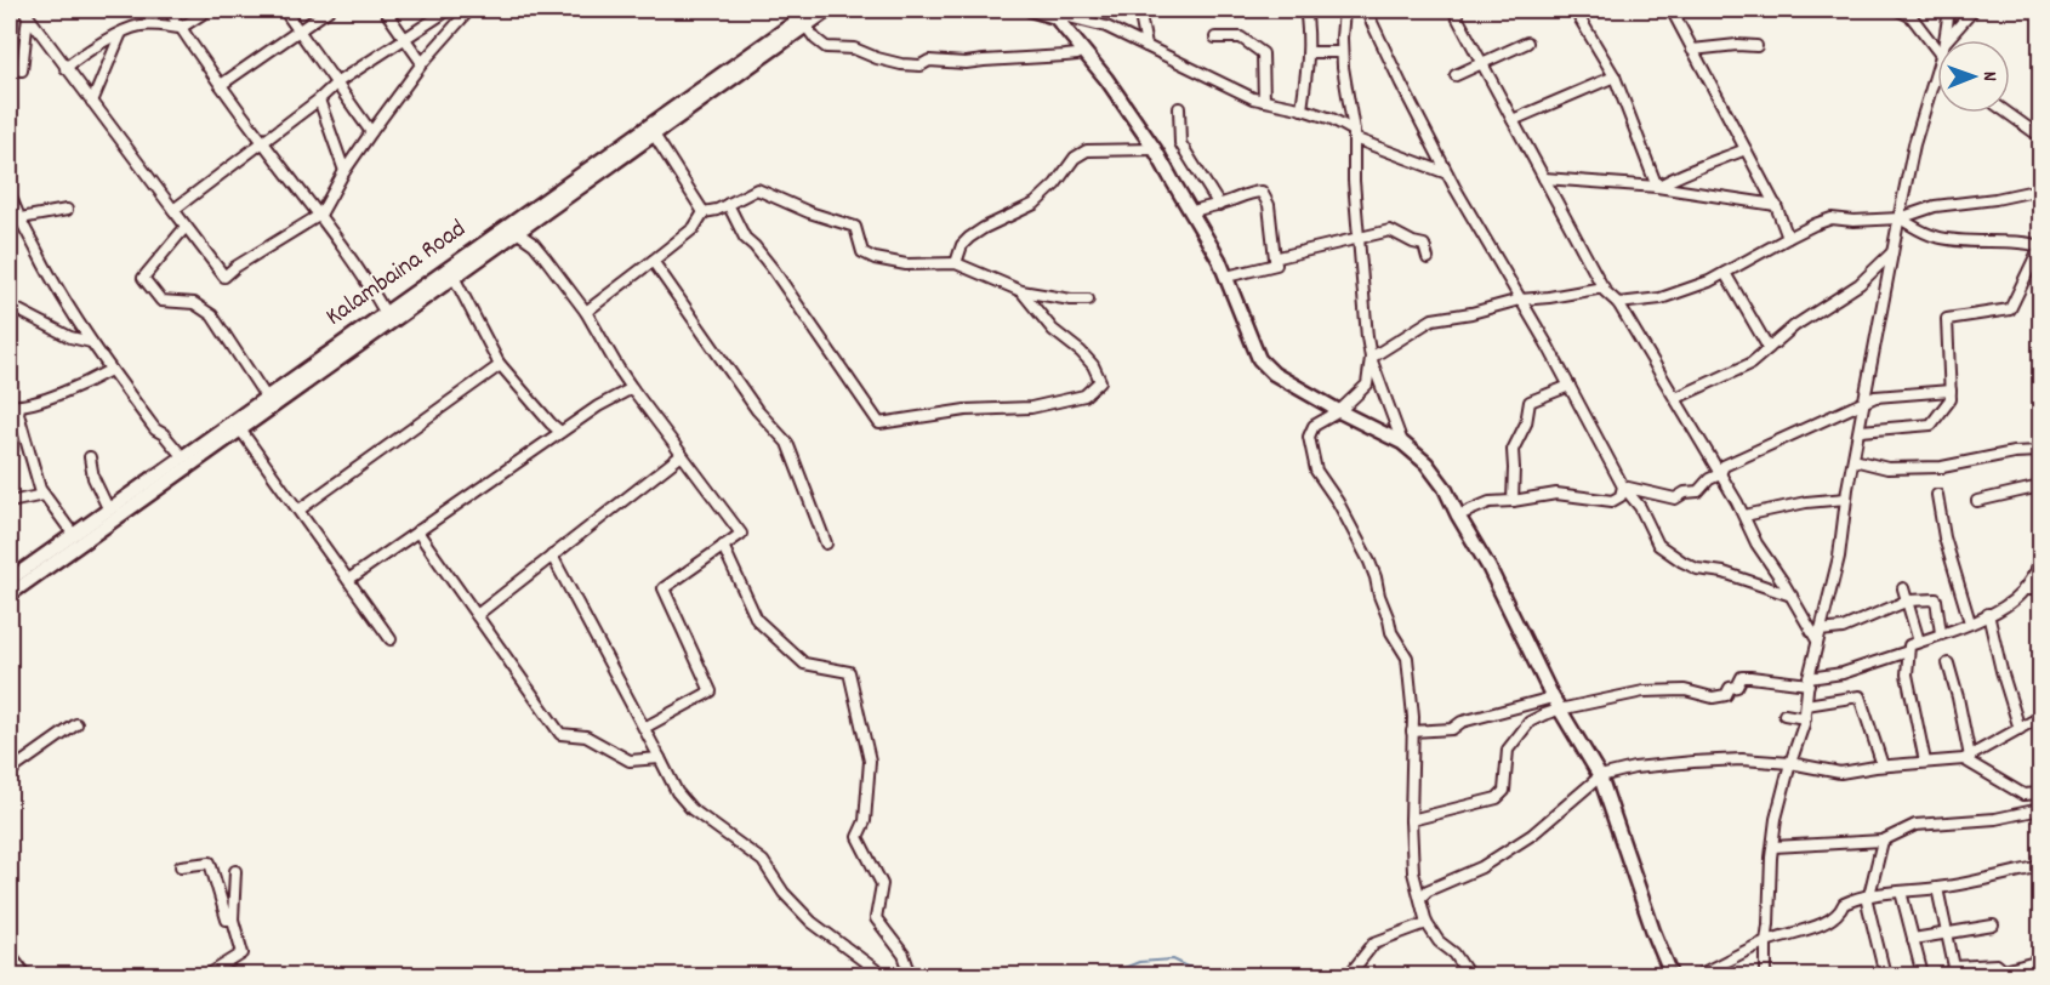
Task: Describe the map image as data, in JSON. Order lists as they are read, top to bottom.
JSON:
{
  "streets": {
    "main road": ["Kalambaina Road"]
  },
  "north": "right"
}
